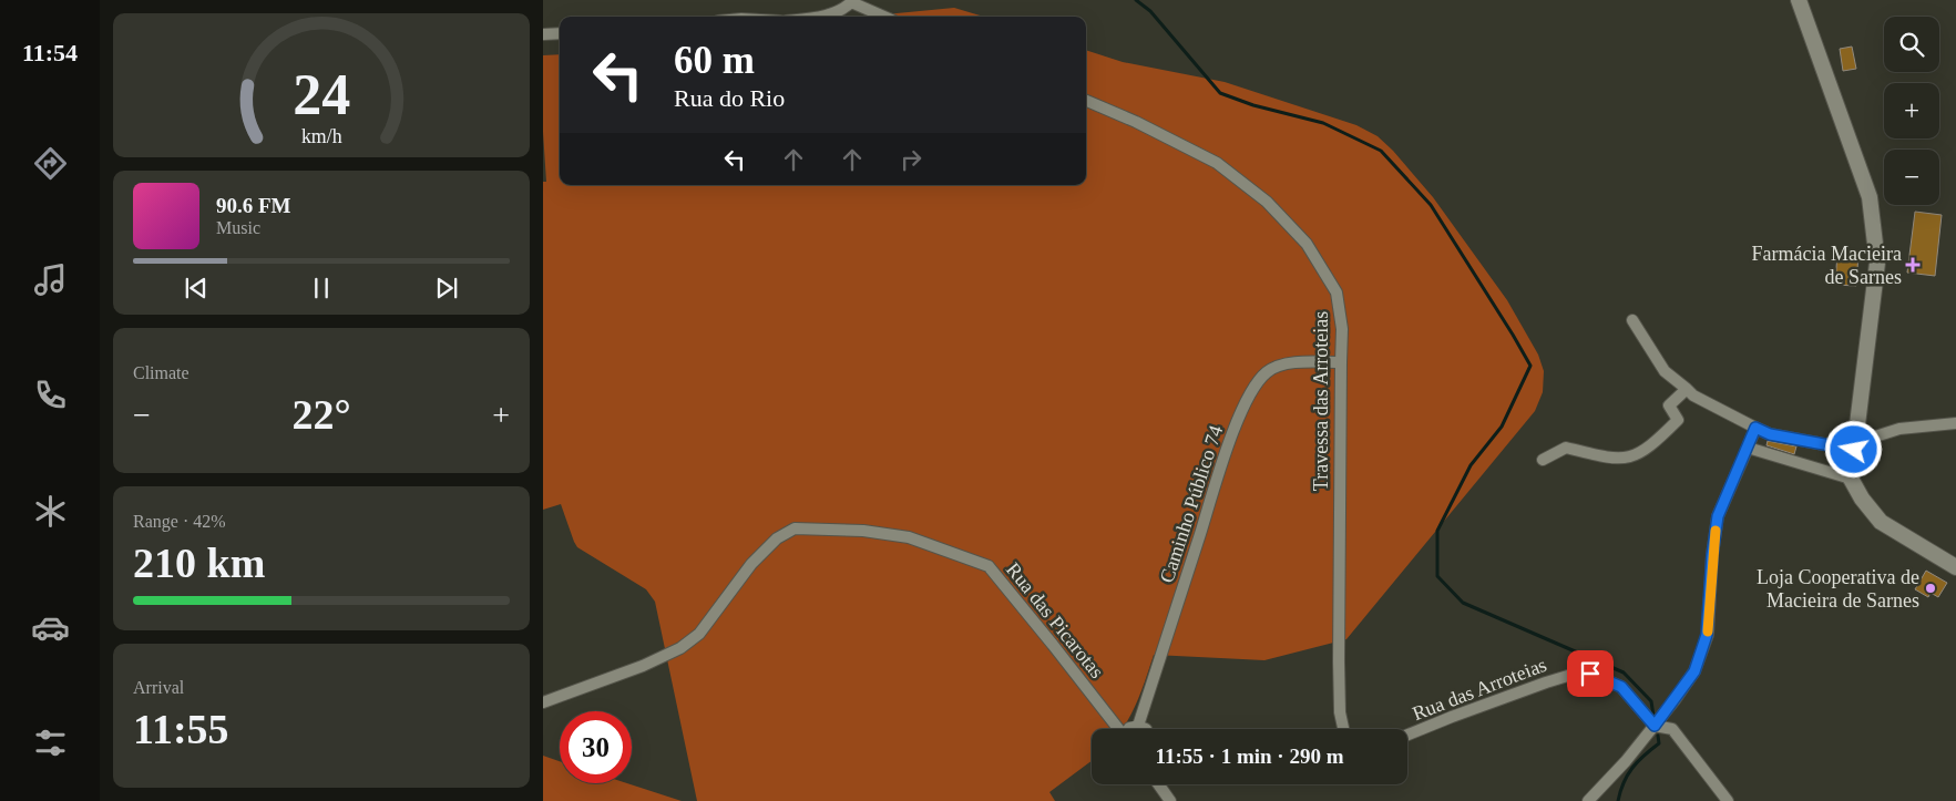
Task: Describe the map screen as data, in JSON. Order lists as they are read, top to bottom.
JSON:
{
  "streets": {
    "street": [
      "Travessa das Arroteias",
      "Caminho Público 74",
      "Rua das Picarotas",
      "Rua das Arroteias"
    ]
  },
  "crossings": [
    ["Travessa das Arroteias", "Caminho Público 74"]
  ],
  "places": {
    "health": ["Farmácia Macieira de Sarnes"],
    "other": ["Loja Cooperativa de Macieira de Sarnes"]
  },
  "page": {
    "tabs": "11:54",
    "map_buttons": ["+", "−"],
    "turn": ["60 m", "Rua do Rio"],
    "song": ["90.6 FM", "Music"],
    "tile": [
      "Climate",
      ["Range · 42%", "210 km"],
      ["Arrival", "11:55"]
    ],
    "heat": ["−", "22°", "+"],
    "limit": "30",
    "trip": "11:55 · 1 min · 290 m",
    "gauge": ["24", "km/h"]
  }
}
